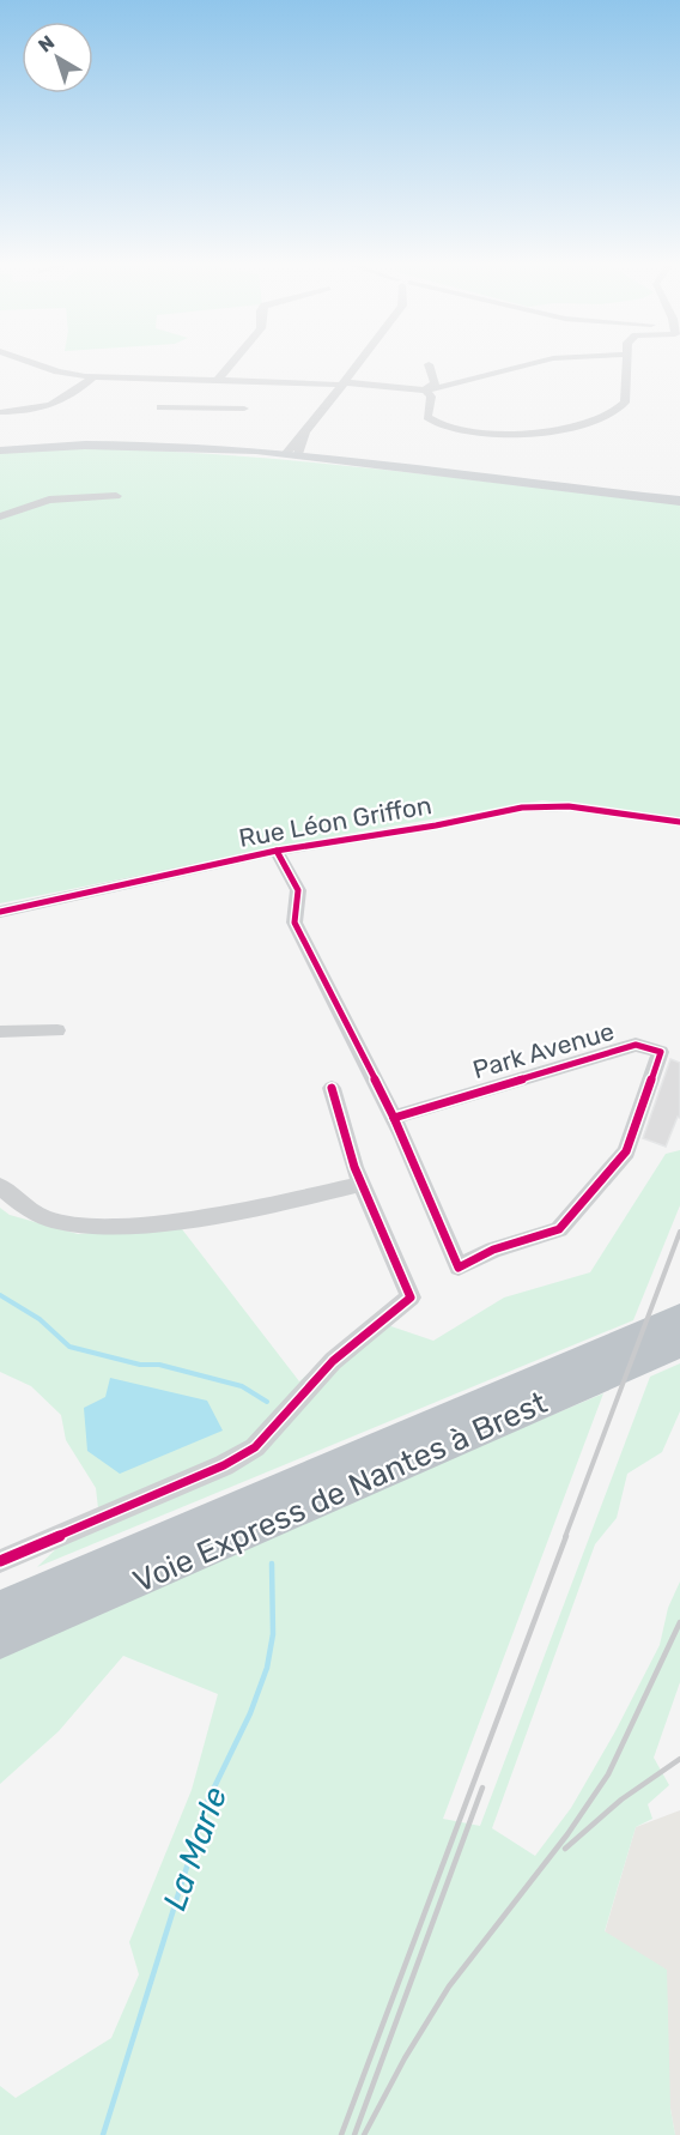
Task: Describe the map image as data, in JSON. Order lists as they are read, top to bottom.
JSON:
{
  "streets": {
    "highway": ["Voie Express de Nantes à Brest"],
    "street": ["Rue Léon Griffon", "Park Avenue"]
  },
  "water": ["La Marle"],
  "north": "top left"
}
